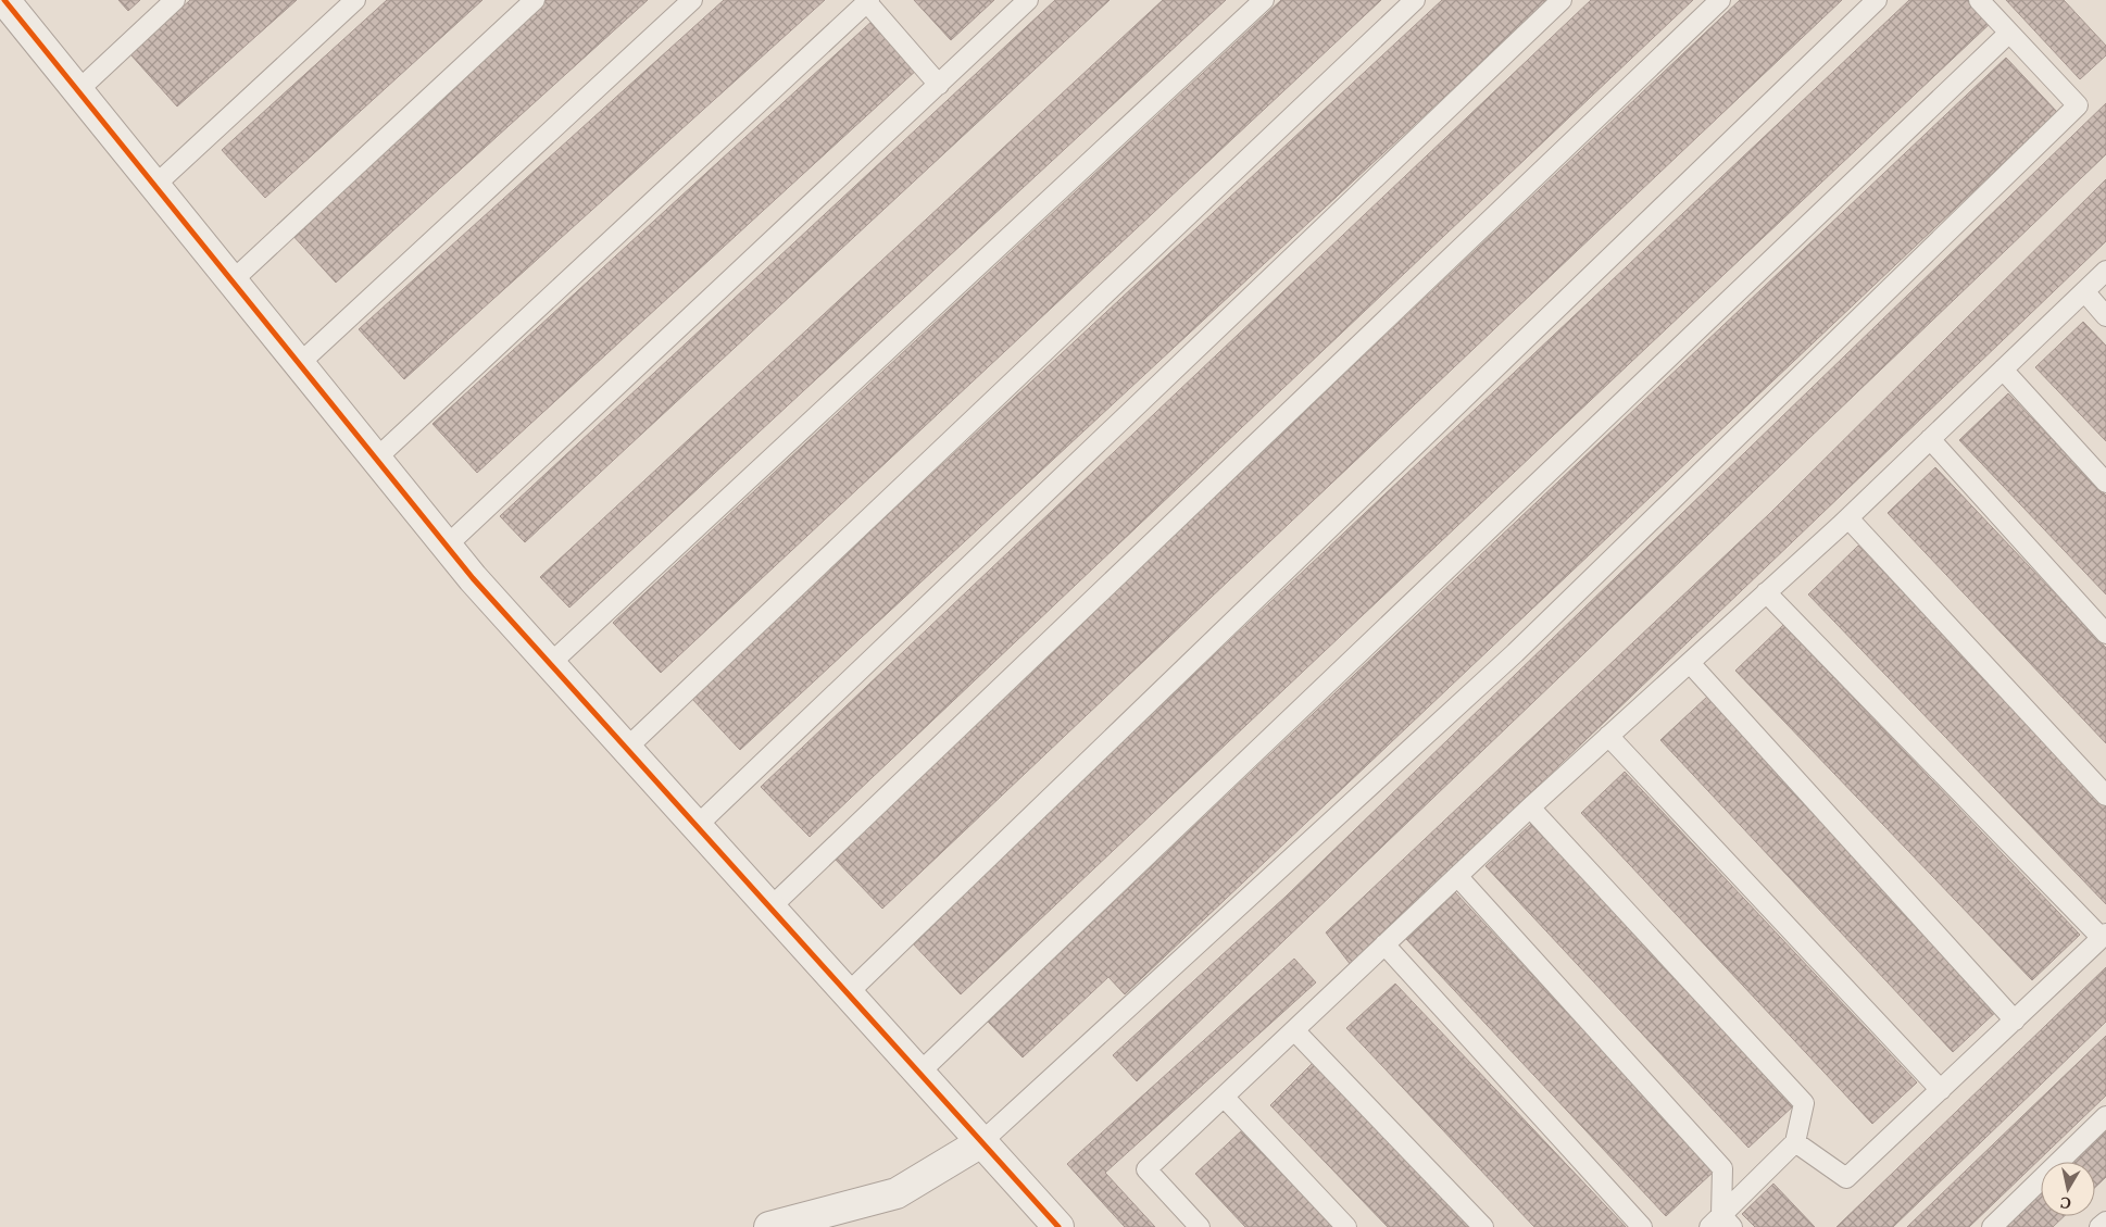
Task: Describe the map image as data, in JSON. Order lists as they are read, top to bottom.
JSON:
{
  "north": "bottom"
}
